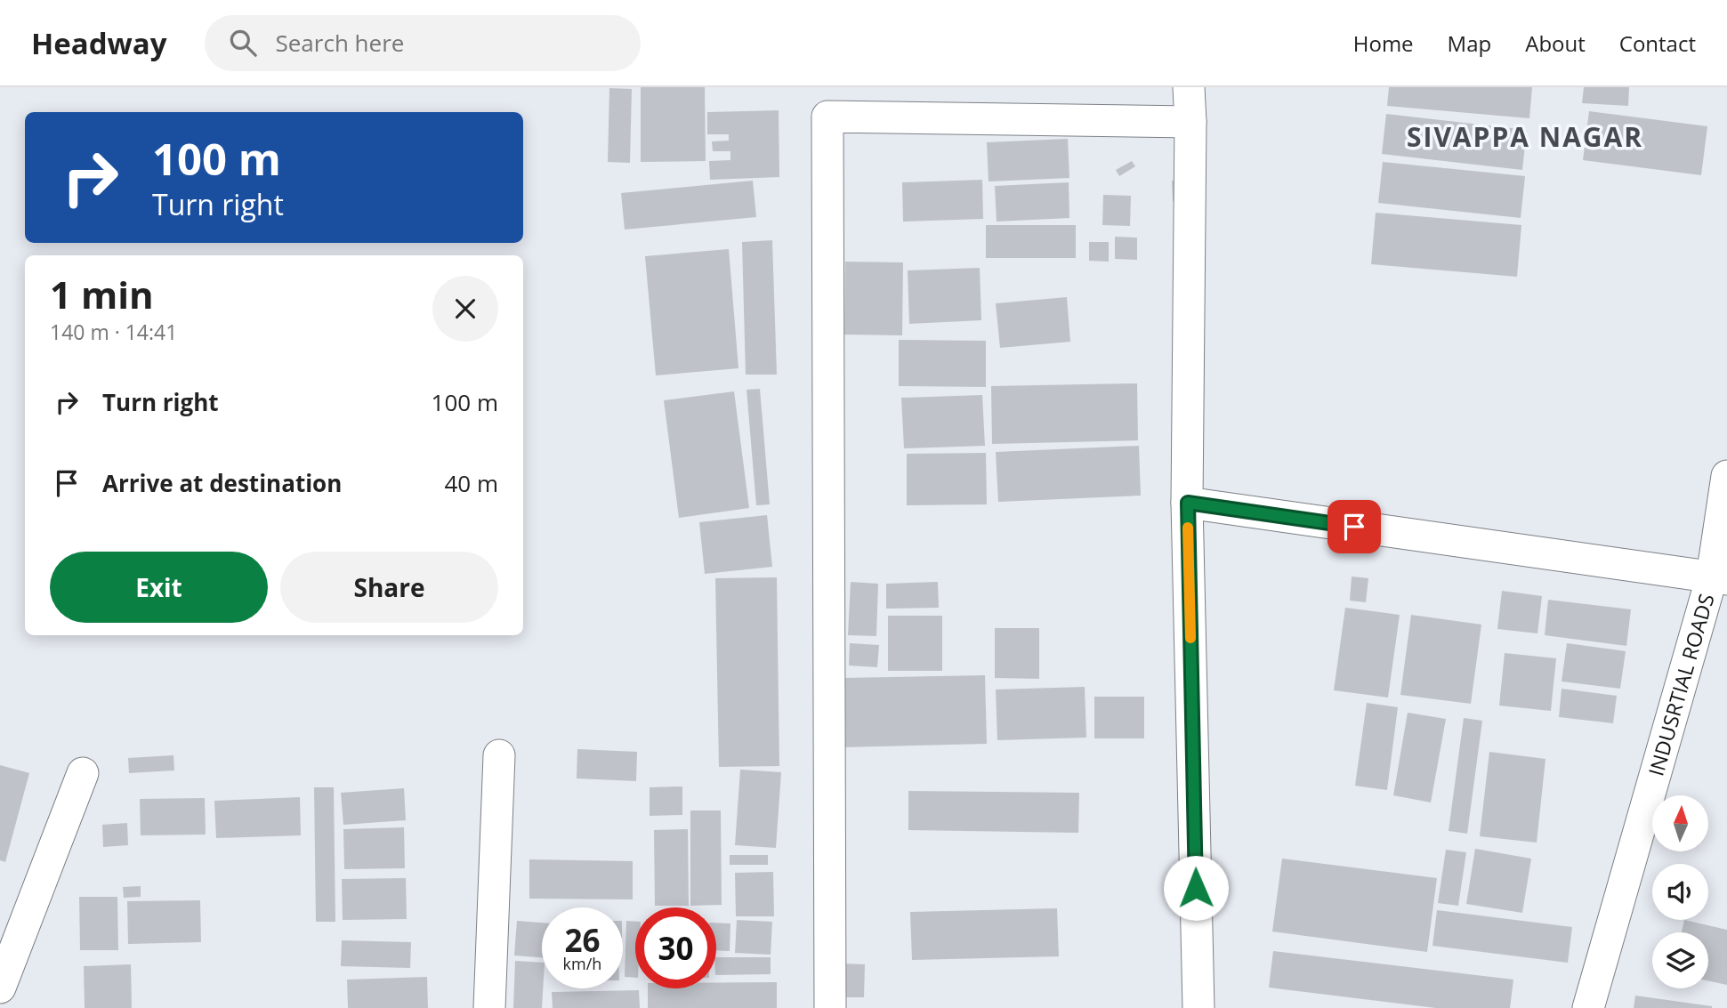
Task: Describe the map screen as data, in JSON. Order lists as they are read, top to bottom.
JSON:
{
  "streets": {
    "street": ["INDUSRTIAL ROADS"]
  },
  "districts": ["SIVAPPA NAGAR"],
  "north": "top",
  "page": {
    "header": "Headway",
    "search": "Search here",
    "nav": [
      "Home",
      "Map",
      "About",
      "Contact"
    ],
    "turn": ["100 m", "Turn right"],
    "heading": ["1 min", "140 m · 14:41"],
    "list": [
      {
        "name": "Turn right",
        "value": "100 m"
      },
      {
        "name": "Arrive at destination",
        "value": "40 m"
      }
    ],
    "buttons": ["Exit", "Share"],
    "speed": "26 km/h",
    "limit": "30"
  }
}
